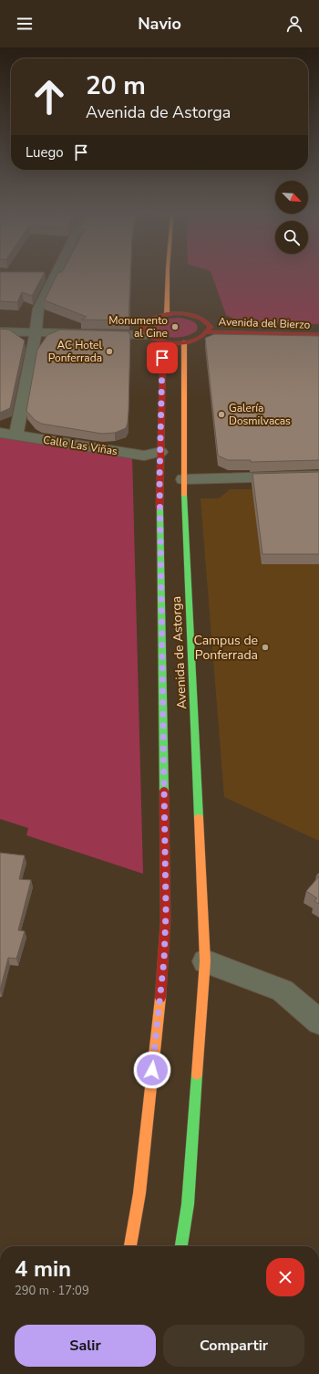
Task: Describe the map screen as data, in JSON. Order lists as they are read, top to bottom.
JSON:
{
  "streets": {
    "main road": ["Avenida del Bierzo", "Avenida de Astorga"],
    "street": ["Calle Las Viñas"]
  },
  "crossings": [
    ["Calle Las Viñas", "Avenida de Astorga"]
  ],
  "places": [
    "Monumento al Cine",
    "AC Hotel Ponferrada",
    "Galería Dosmilvacas",
    "Campus de Ponferrada"
  ],
  "north": "bottom right",
  "page": {
    "header": "Navio",
    "turn": ["20 m", "Avenida de Astorga"],
    "then": "Luego",
    "heading": ["4 min", "290 m · 17:09"],
    "buttons": ["Salir", "Compartir"]
  }
}
